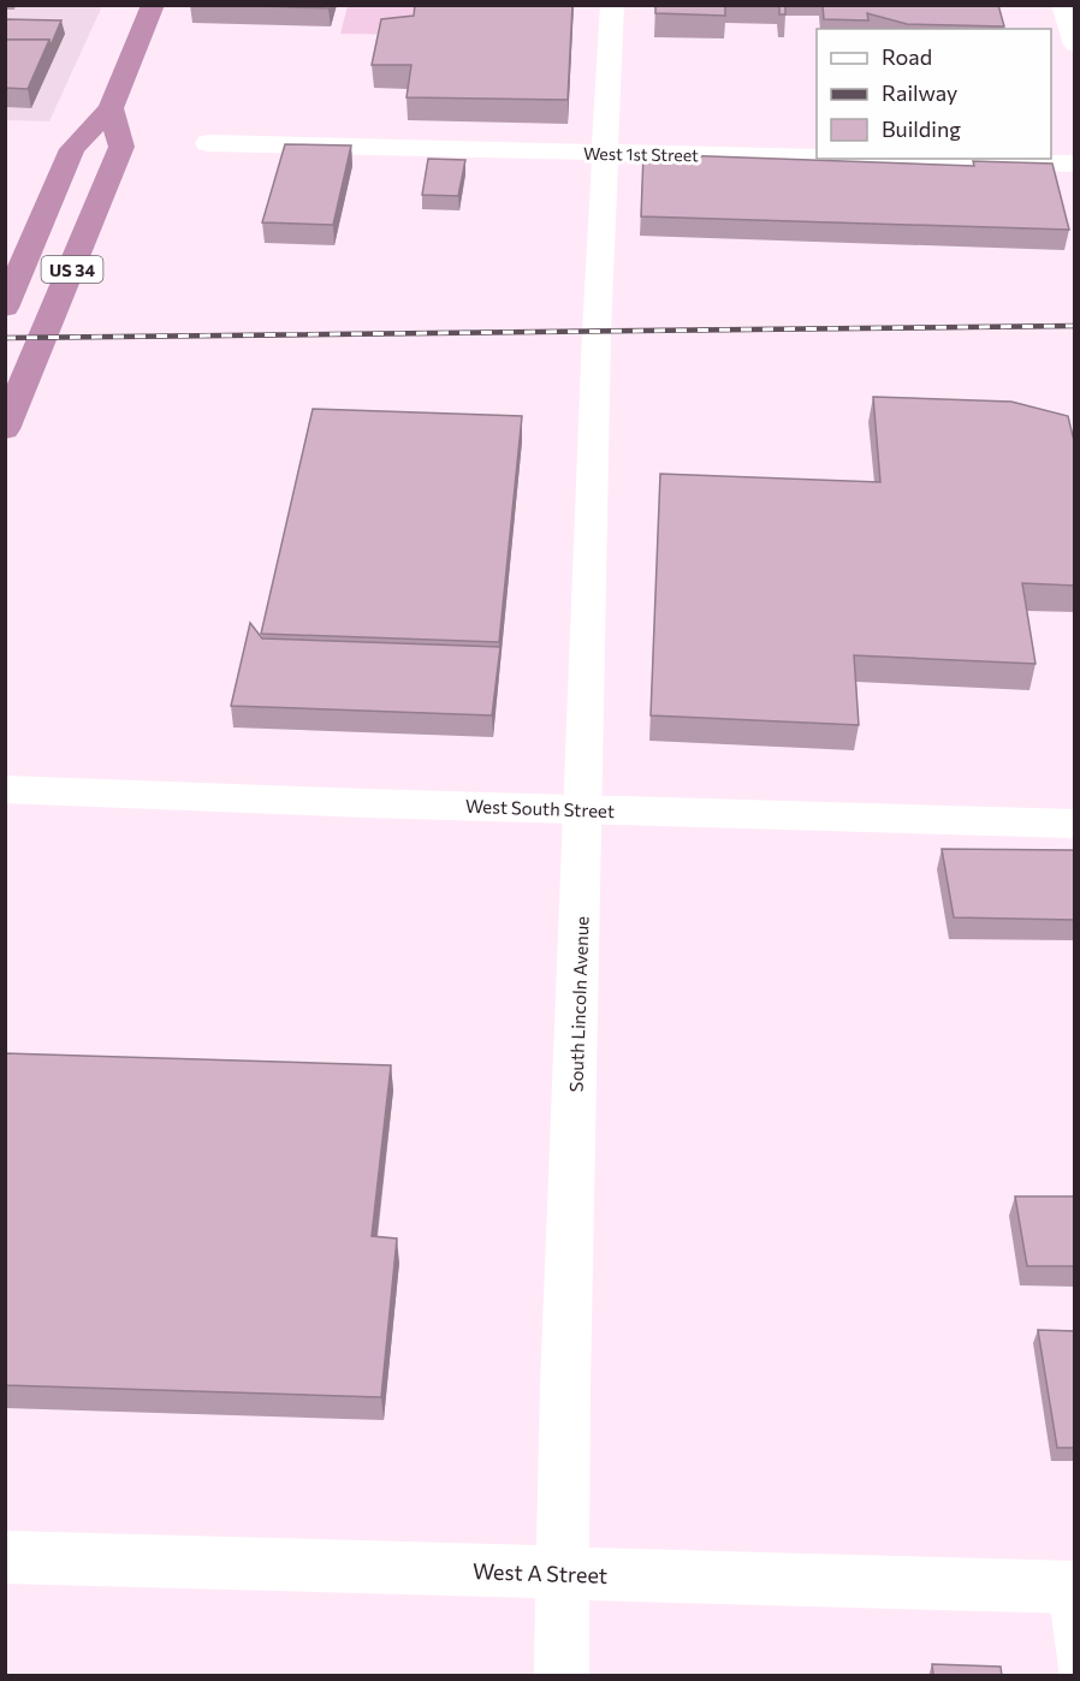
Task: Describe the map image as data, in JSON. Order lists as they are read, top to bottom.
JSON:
{
  "streets": {
    "highway": ["US 34"],
    "street": [
      "West 1st Street",
      "West South Street",
      "South Lincoln Avenue",
      "West A Street"
    ]
  },
  "crossings": [
    ["West 1st Street", "South Lincoln Avenue"],
    ["West South Street", "South Lincoln Avenue"],
    ["South Lincoln Avenue", "West A Street"]
  ],
  "legend": ["Road", "Railway", "Building"]
}
